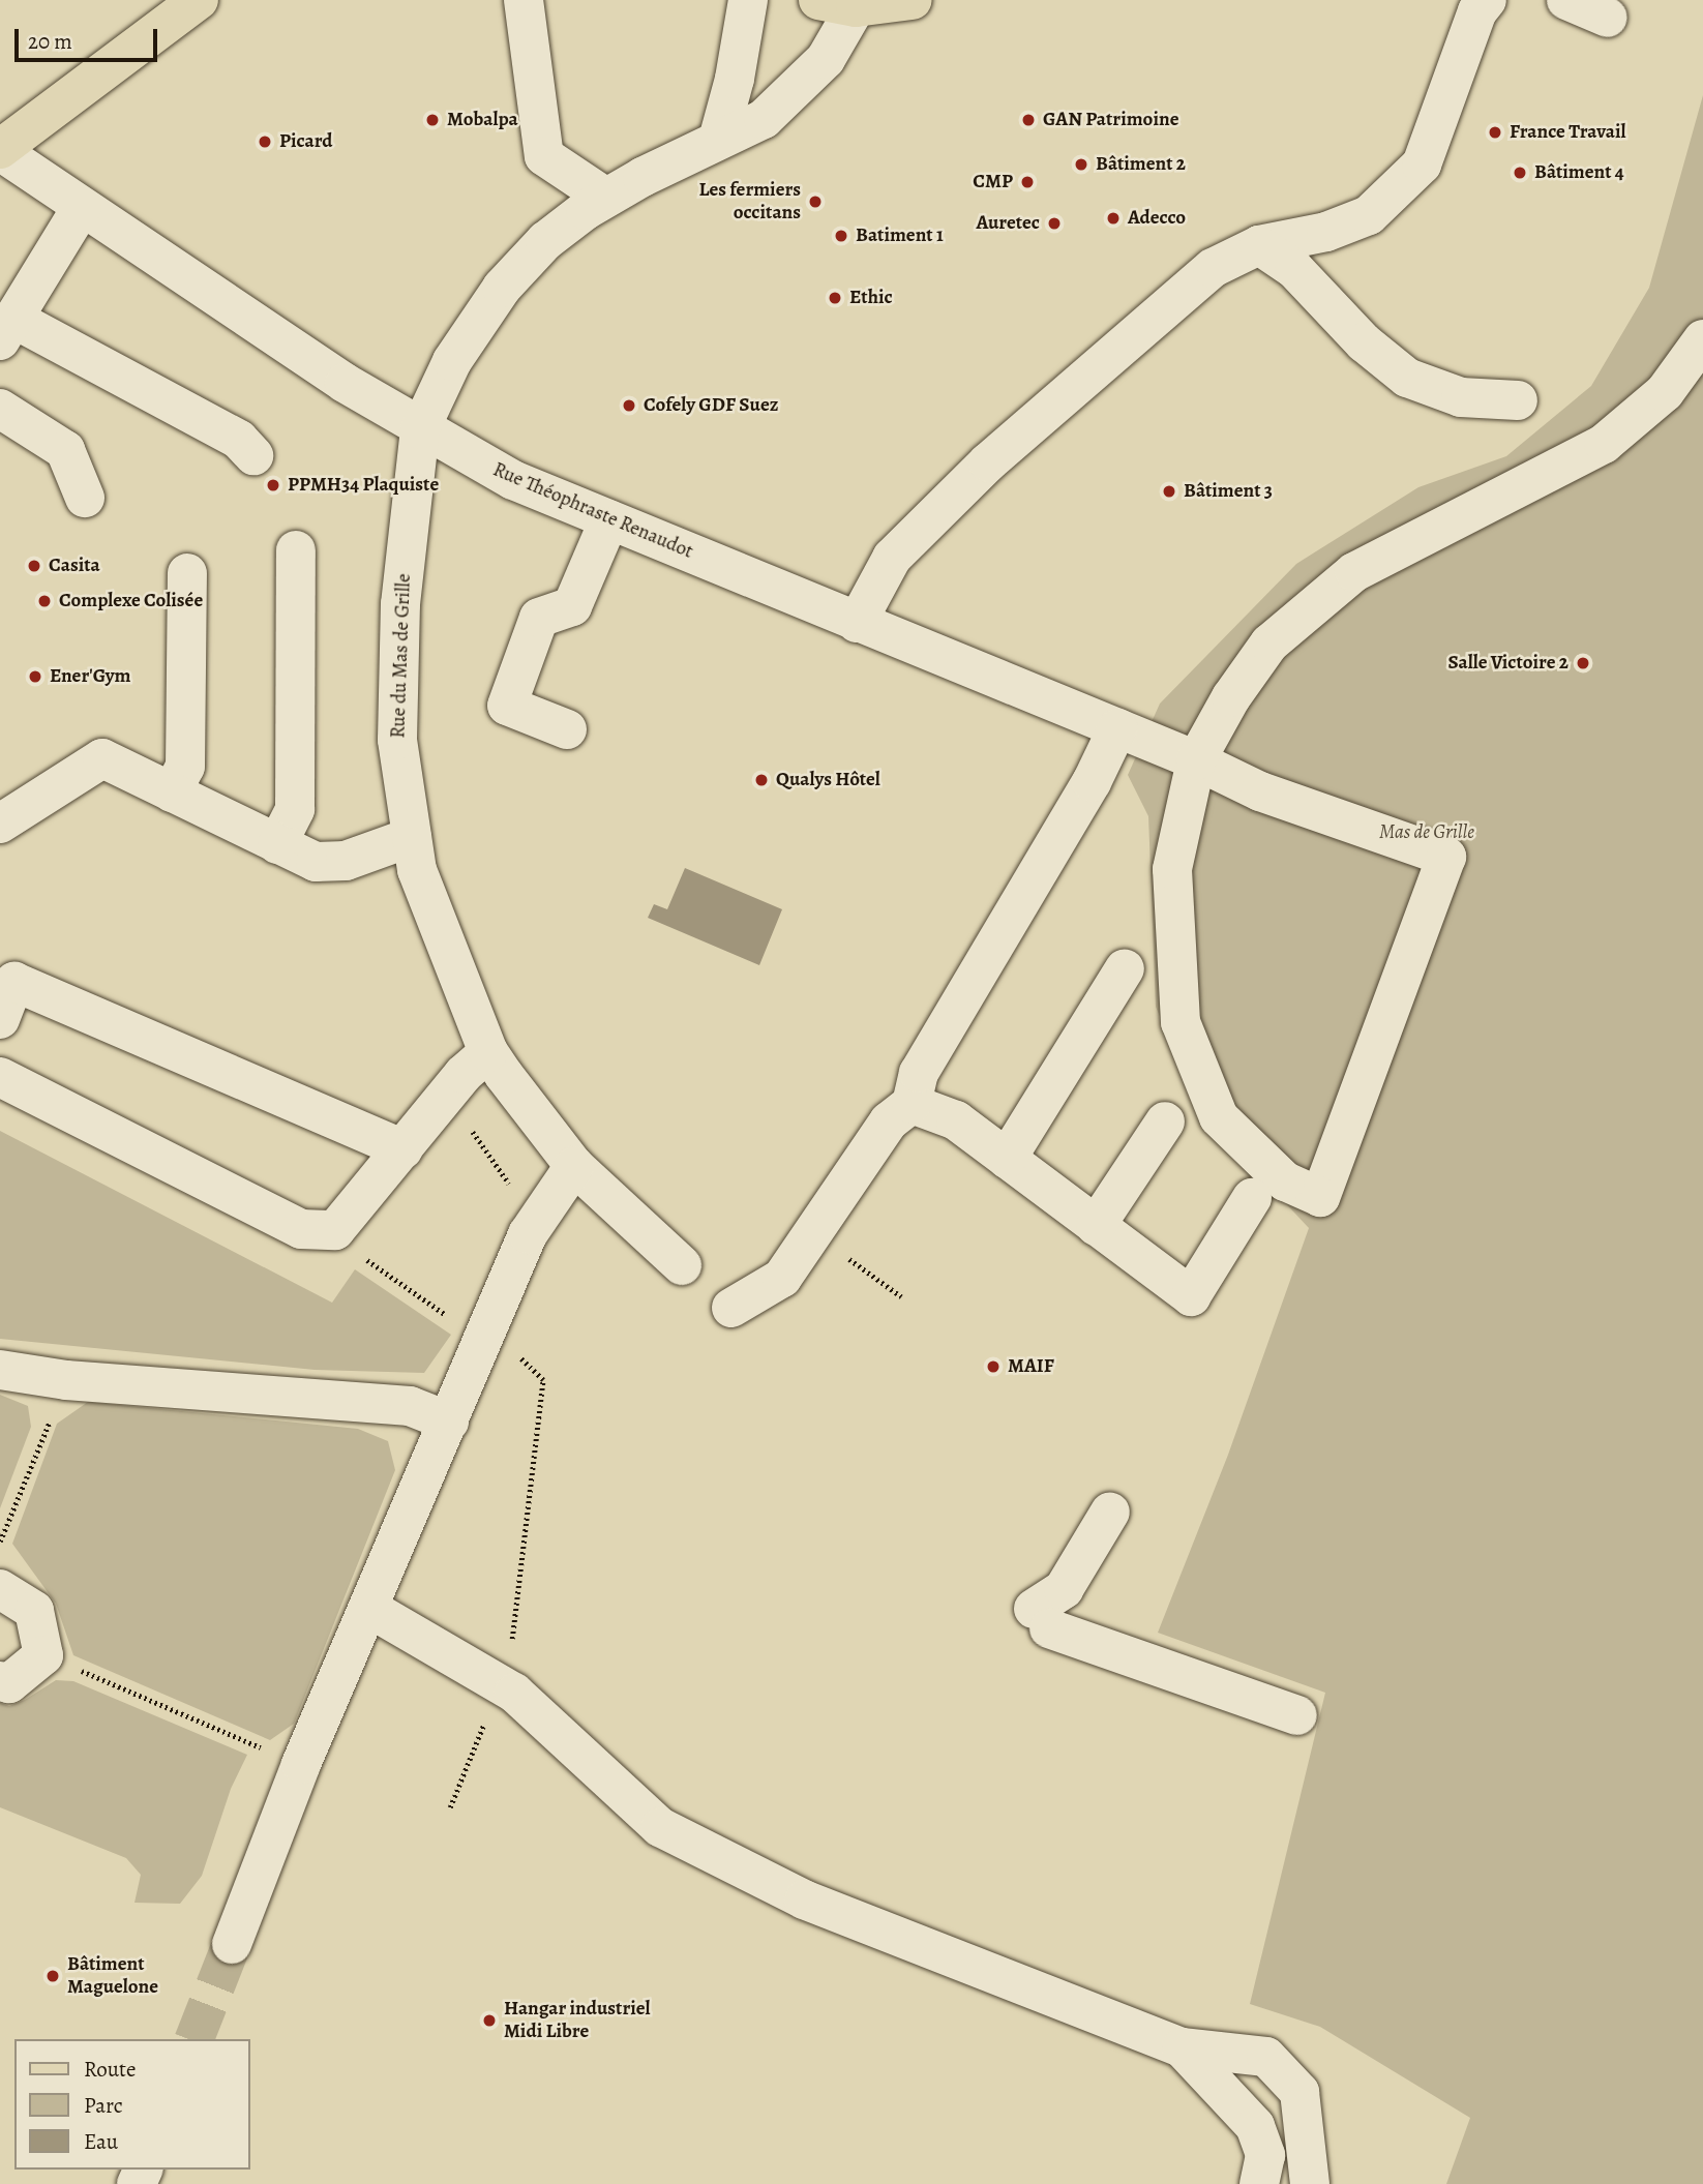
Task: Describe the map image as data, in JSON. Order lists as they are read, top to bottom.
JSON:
{
  "streets": {
    "street": ["Rue Théophraste Renaudot", "Rue du Mas de Grille"]
  },
  "crossings": [
    ["Rue Théophraste Renaudot", "Rue du Mas de Grille"]
  ],
  "parks": ["Mas de Grille"],
  "places": [
    "Mobalpa",
    "GAN Patrimoine",
    "France Travail",
    "Picard",
    "Bâtiment 2",
    "Bâtiment 4",
    "CMP",
    "Les fermiers occitans",
    "Adecco",
    "Auretec",
    "Batiment 1",
    "Ethic",
    "Cofely GDF Suez",
    "PPMH34 Plaquiste",
    "Bâtiment 3",
    "Casita",
    "Complexe Colisée",
    "Salle Victoire 2",
    "Ener'Gym",
    "Qualys Hôtel",
    "MAIF",
    "Bâtiment Maguelone",
    "Hangar industriel Midi Libre"
  ],
  "legend": ["Route", "Parc", "Eau"],
  "scale_bar": "20 m"
}
